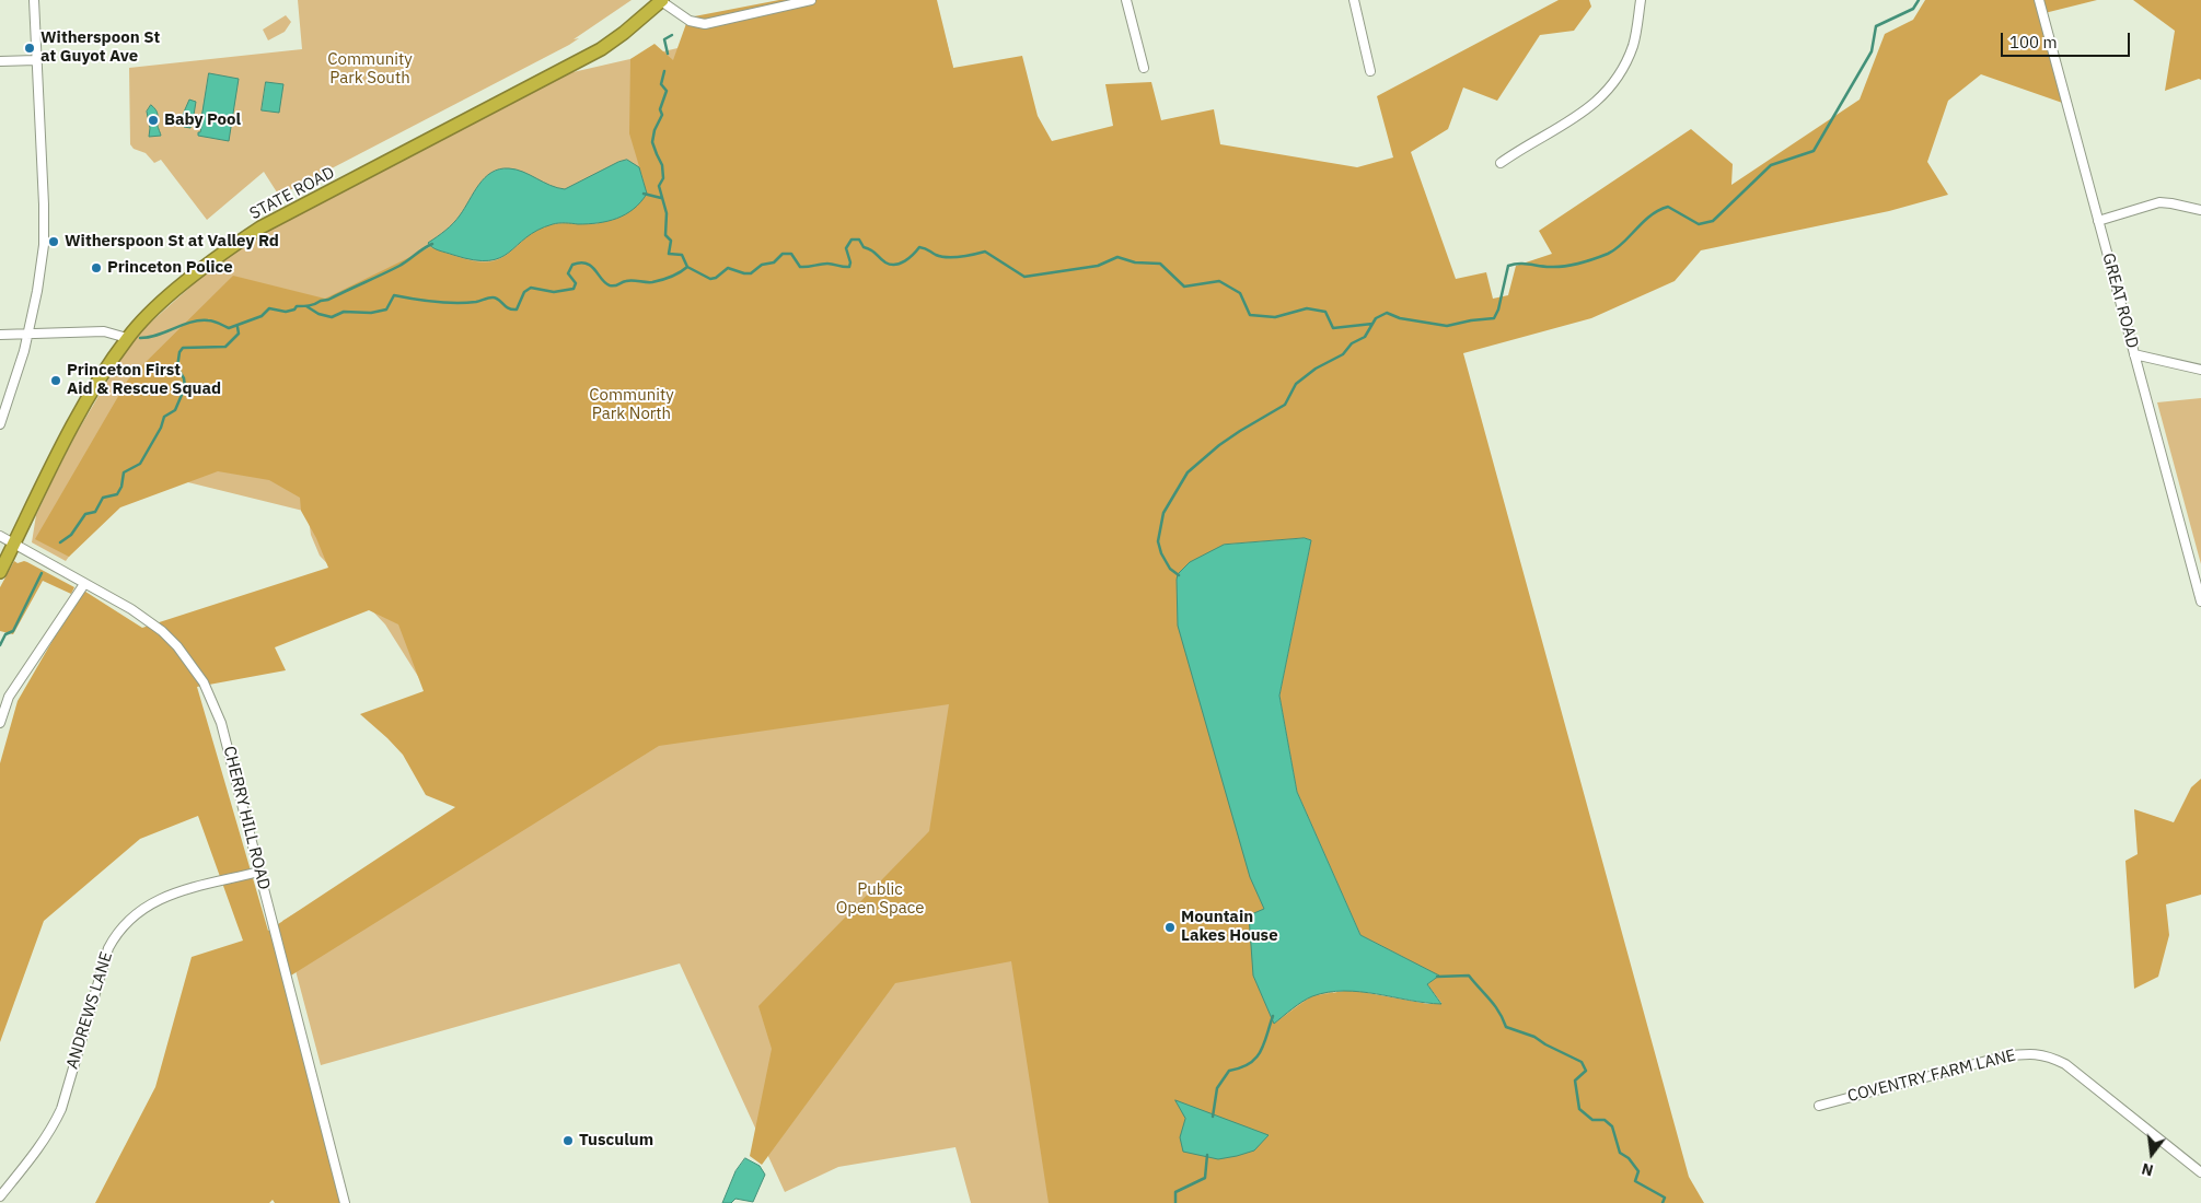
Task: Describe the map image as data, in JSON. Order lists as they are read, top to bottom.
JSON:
{
  "streets": {
    "highway": ["STATE ROAD"],
    "street": [
      "GREAT ROAD",
      "CHERRY HILL ROAD",
      "ANDREWS LANE",
      "COVENTRY FARM LANE"
    ]
  },
  "crossings": [
    ["STATE ROAD", "CHERRY HILL ROAD"],
    ["CHERRY HILL ROAD", "ANDREWS LANE"]
  ],
  "parks": ["Community Park South", "Community Park North", "Public Open Space"],
  "places": [
    "Witherspoon St at Guyot Ave",
    "Baby Pool",
    "Witherspoon St at Valley Rd",
    "Princeton Police",
    "Princeton First Aid & Rescue Squad",
    "Mountain Lakes House",
    "Tusculum"
  ],
  "scale_bar": "100 m",
  "north": "bottom"
}
